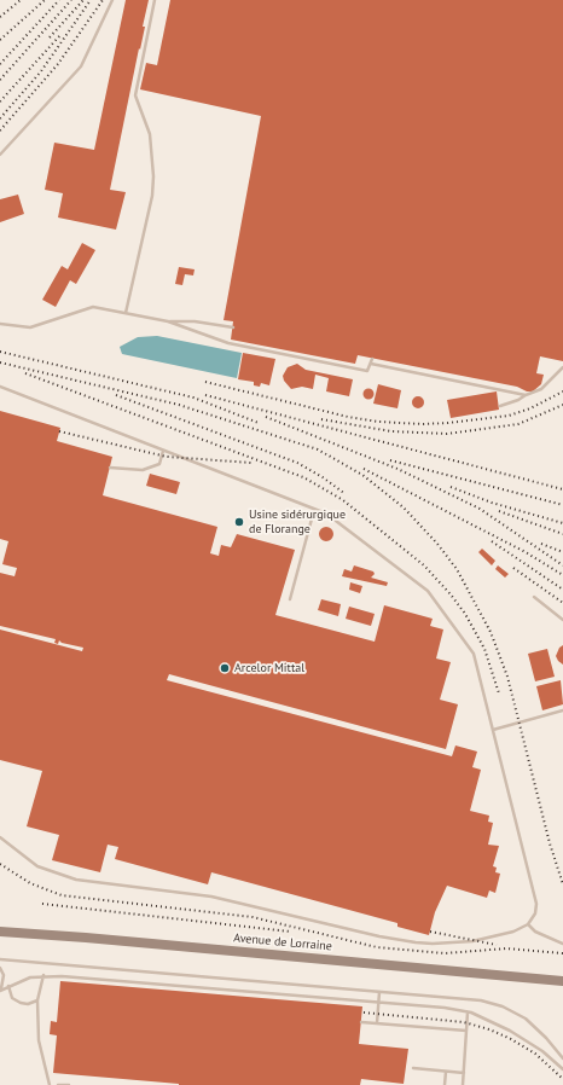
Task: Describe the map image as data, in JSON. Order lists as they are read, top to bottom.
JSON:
{
  "streets": {
    "main road": ["Avenue de Lorraine"]
  },
  "places": ["Usine sidérurgique de Florange", "Arcelor Mittal"]
}
